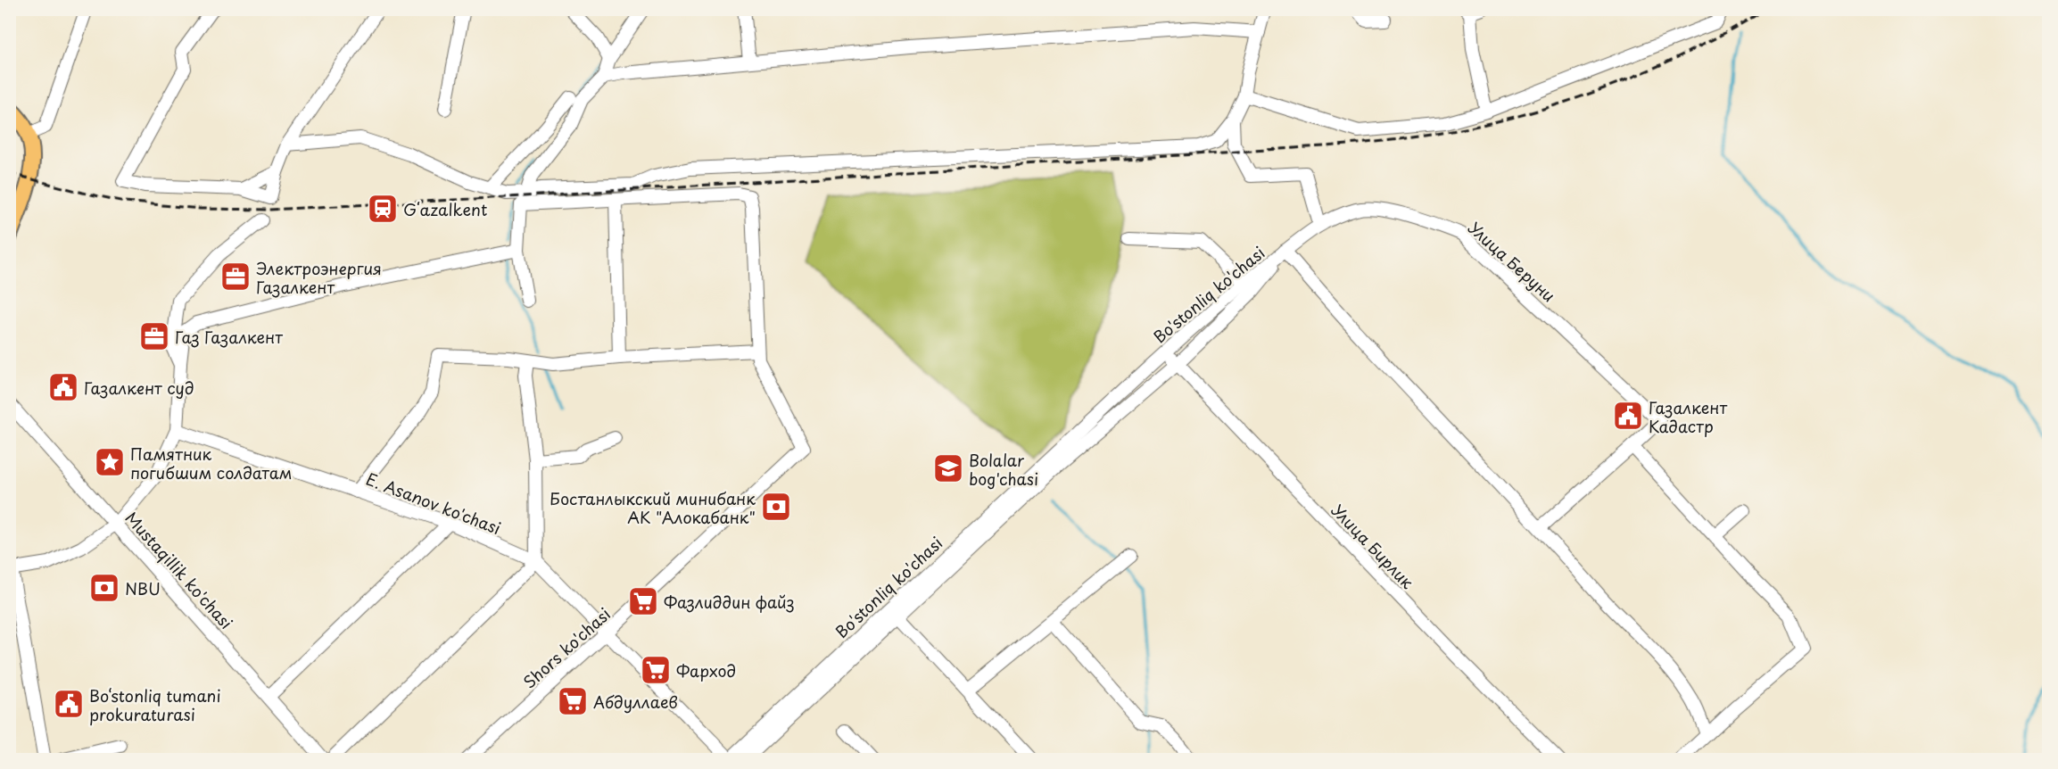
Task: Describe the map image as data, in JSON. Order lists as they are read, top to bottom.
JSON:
{
  "streets": {
    "street": [
      "Улица Беруни",
      "Bo'stonliq ko'chasi",
      "E. Asanov ko'chasi",
      "Улица Бирлик",
      "Mustaqillik ko'chasi",
      "Shors ko'chasi"
    ]
  },
  "crossings": [
    ["Улица Беруни", "Bo'stonliq ko'chasi"],
    ["Bo'stonliq ko'chasi", "E. Asanov ko'chasi"],
    ["Bo'stonliq ko'chasi", "Улица Бирлик"],
    ["E. Asanov ko'chasi", "Shors ko'chasi"]
  ],
  "places": {
    "station": ["Gʻazalkent"],
    "office": ["Электроэнергия Газалкент", "Газ Газалкент"],
    "public building": ["Газалкент суд", "Газалкент Кадастр", "Bo‘stonliq tumani prokuraturasi"],
    "place": ["Памятник погибшим солдатам"],
    "school or university": ["Bolalar bog'chasi"],
    "bank": ["Бостанлыкский минибанк АК \"Алокабанк\"", "NBU"],
    "supermarket": ["Фазлиддин файз", "Фарход", "Абдуллаев"]
  }
}
